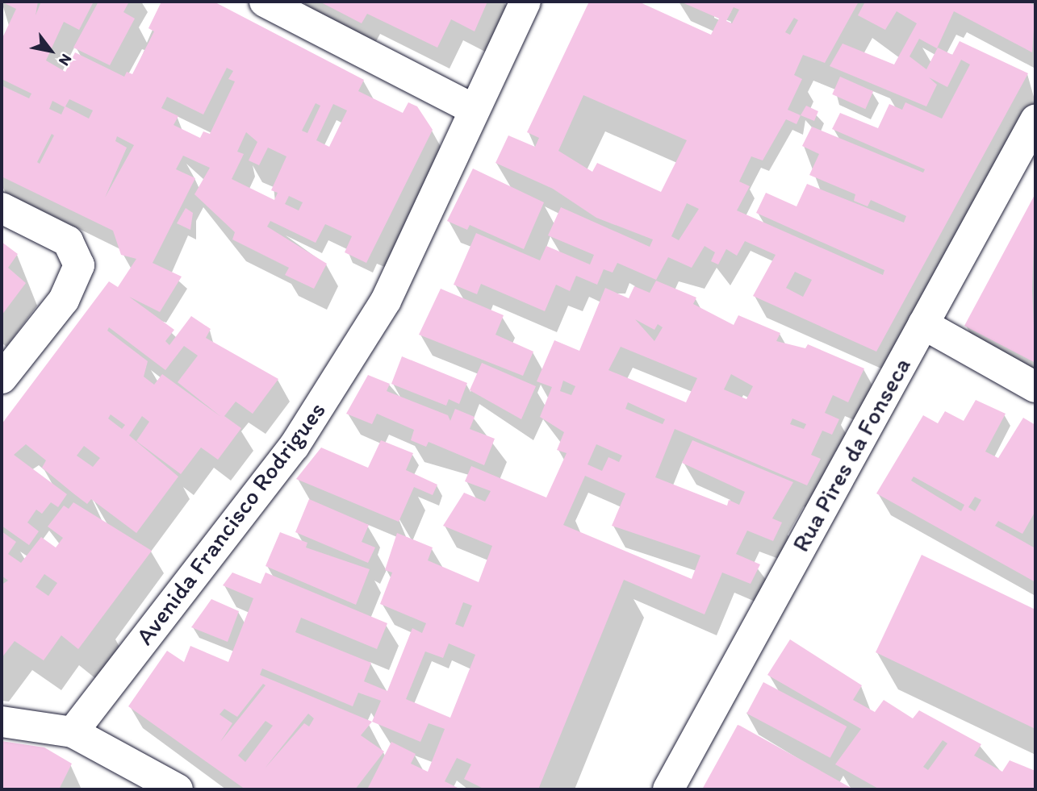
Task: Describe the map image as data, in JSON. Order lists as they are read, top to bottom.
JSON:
{
  "streets": {
    "street": ["Rua Pires da Fonseca", "Avenida Francisco Rodrigues"]
  },
  "north": "bottom right"
}
